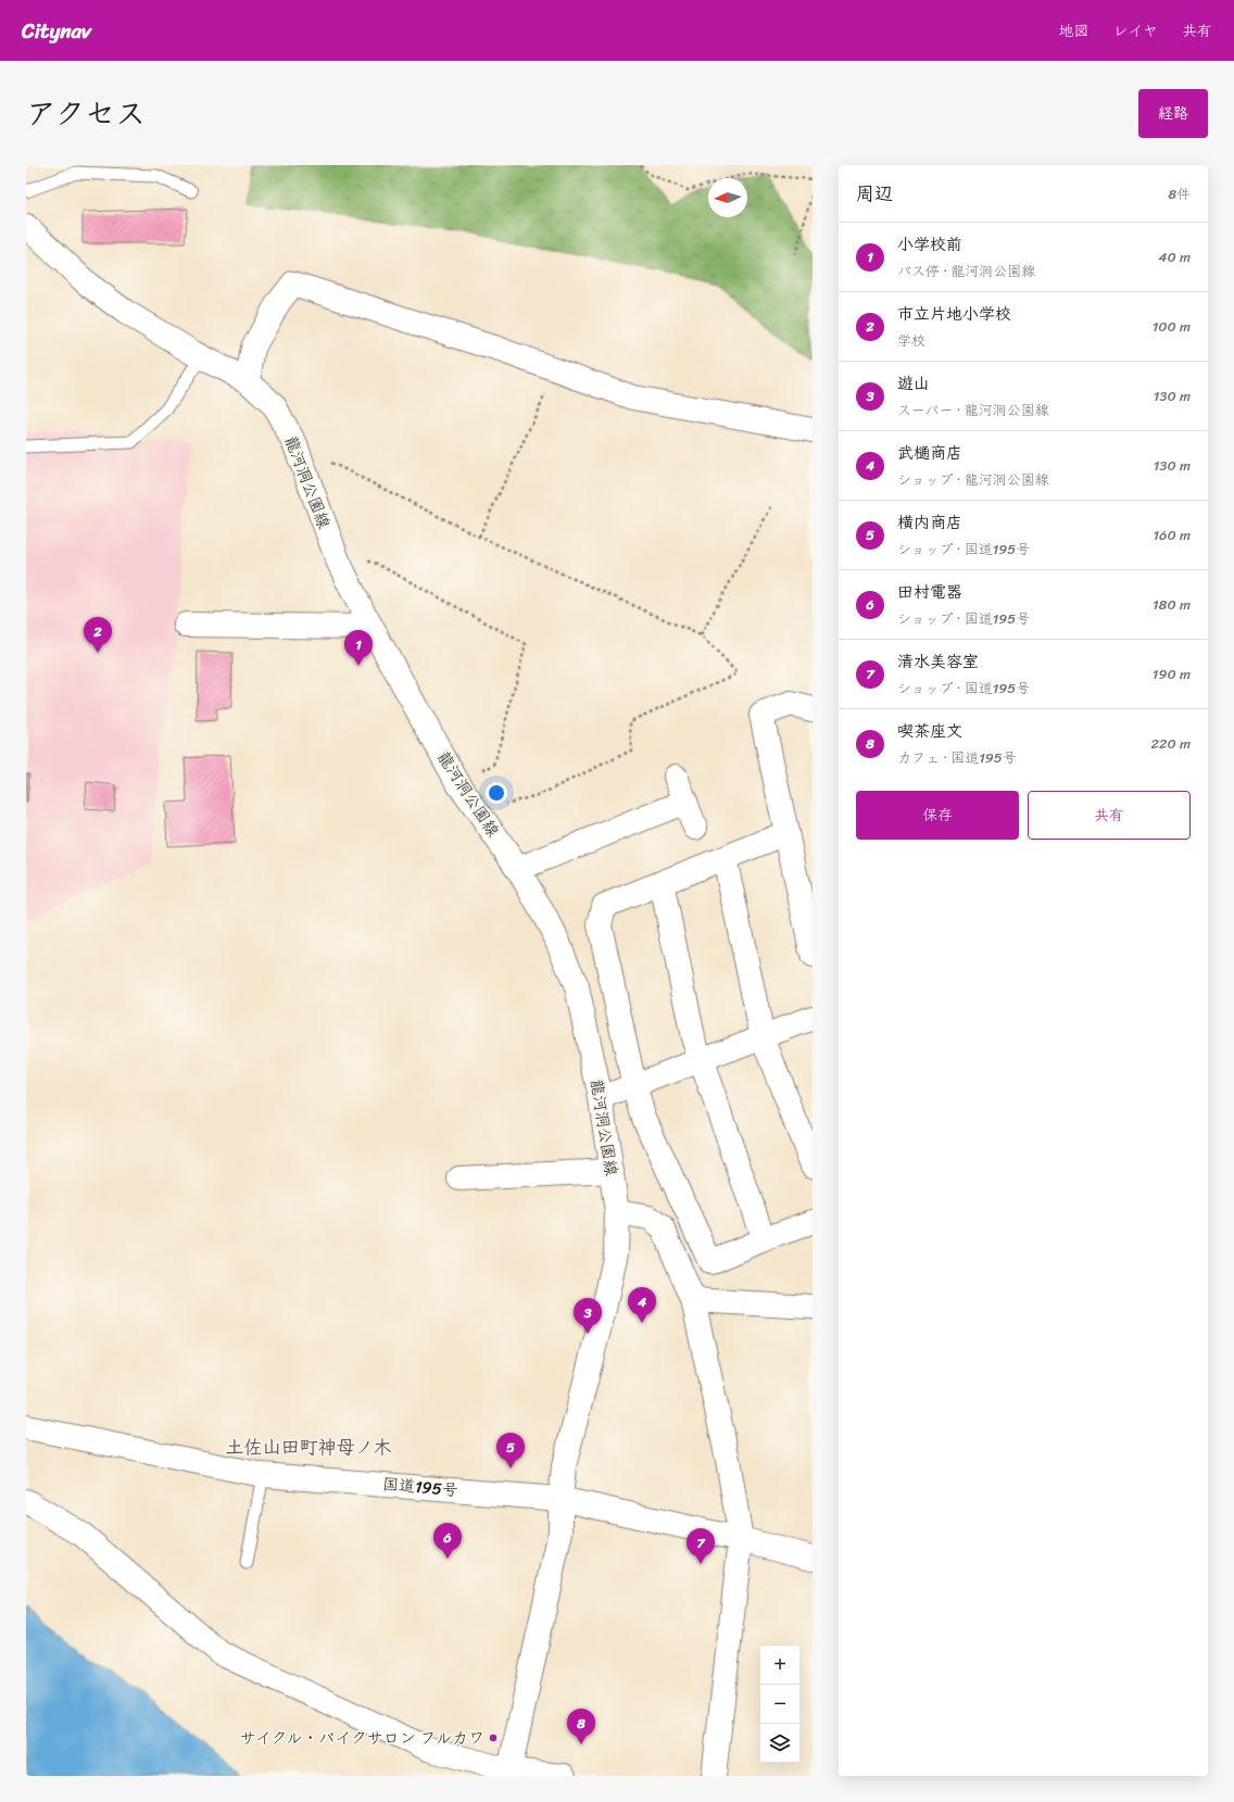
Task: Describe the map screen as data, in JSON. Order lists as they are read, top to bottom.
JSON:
{
  "streets": {
    "main road": ["龍河洞公園線", "国道195号"]
  },
  "crossings": [
    ["龍河洞公園線", "国道195号"]
  ],
  "districts": ["土佐山田町神母ノ木"],
  "places": ["サイクル・バイクサロン フルカワ"],
  "north": "left",
  "page": {
    "header": "Citynav",
    "nav": ["地図", "レイヤ", "共有"],
    "title": "アクセス",
    "buttons": [
      "経路",
      ["保存", "共有"]
    ],
    "heading": ["周辺", "8件"],
    "list": [
      {
        "mark": "1",
        "name": "小学校前",
        "note": "バス停 · 龍河洞公園線",
        "value": "40 m"
      },
      {
        "mark": "2",
        "name": "市立片地小学校",
        "note": "学校",
        "value": "100 m"
      },
      {
        "mark": "3",
        "name": "遊山",
        "note": "スーパー · 龍河洞公園線",
        "value": "130 m"
      },
      {
        "mark": "4",
        "name": "武樋商店",
        "note": "ショップ · 龍河洞公園線",
        "value": "130 m"
      },
      {
        "mark": "5",
        "name": "横内商店",
        "note": "ショップ · 国道195号",
        "value": "160 m"
      },
      {
        "mark": "6",
        "name": "田村電器",
        "note": "ショップ · 国道195号",
        "value": "180 m"
      },
      {
        "mark": "7",
        "name": "清水美容室",
        "note": "ショップ · 国道195号",
        "value": "190 m"
      },
      {
        "mark": "8",
        "name": "喫茶座文",
        "note": "カフェ · 国道195号",
        "value": "220 m"
      }
    ],
    "pins": [
      "2",
      "1",
      "4",
      "3",
      "5",
      "6",
      "7",
      "8"
    ],
    "map_buttons": ["+", "−"]
  }
}
